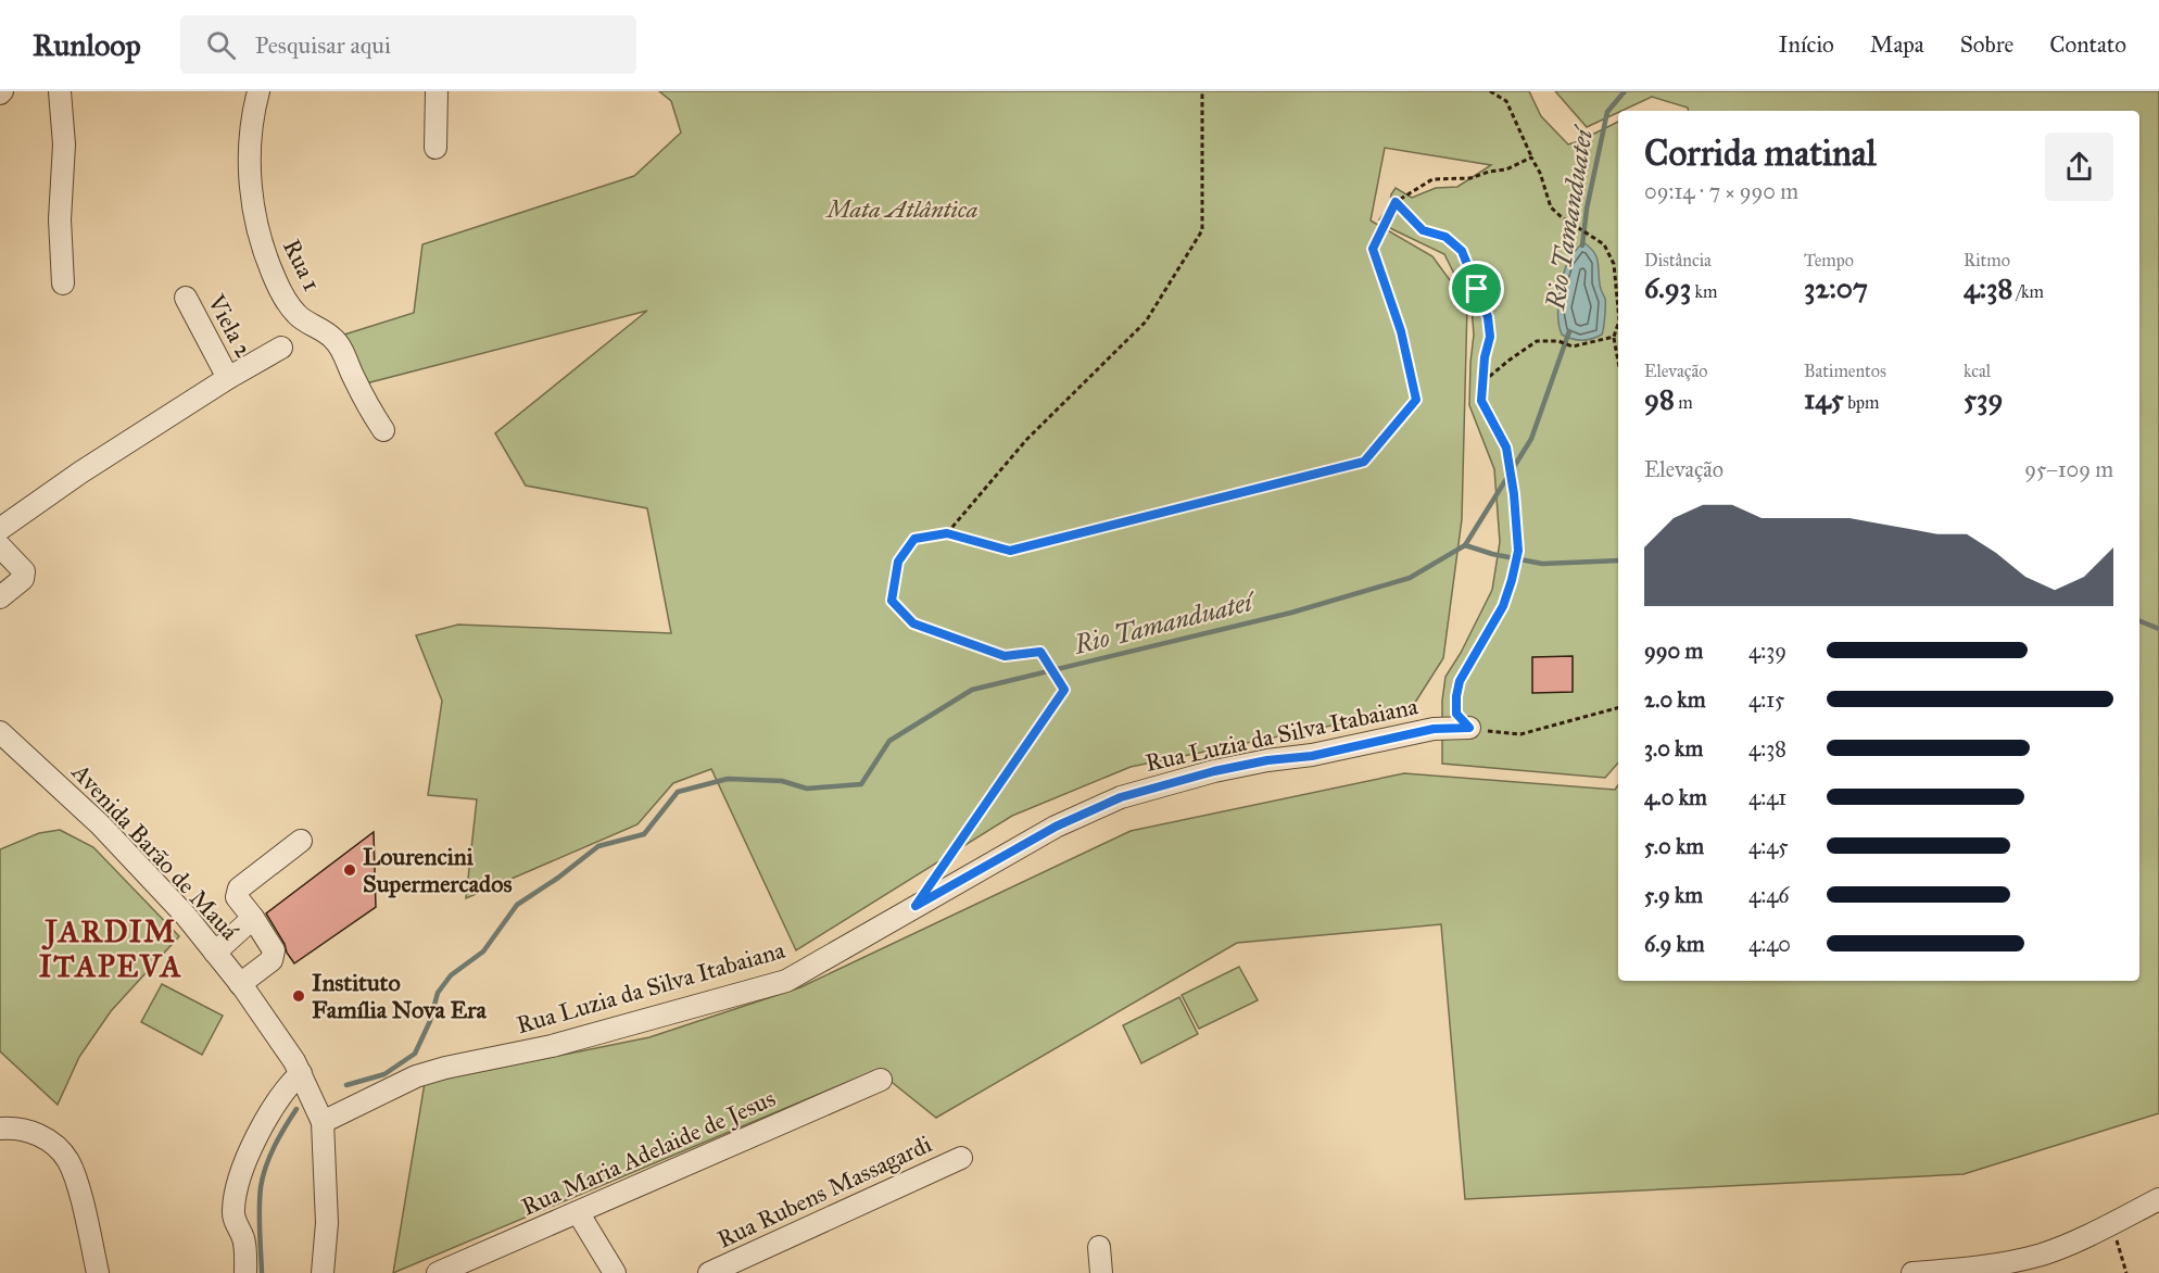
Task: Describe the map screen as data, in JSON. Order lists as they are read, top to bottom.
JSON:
{
  "streets": {
    "street": [
      "Rua 1",
      "Viela 2",
      "Rua Luzia da Silva Itabaiana",
      "Avenida Barão de Mauá",
      "Rua Maria Adelaide de Jesus",
      "Rua Rubens Massagardi"
    ]
  },
  "crossings": [
    ["Rua Luzia da Silva Itabaiana", "Avenida Barão de Mauá"]
  ],
  "districts": ["JARDIM ITAPEVA"],
  "water": ["Rio Tamanduateí"],
  "parks": ["Mata Atlântica"],
  "places": ["Lourencini Supermercados", "Instituto Família Nova Era"],
  "page": {
    "header": "Runloop",
    "search": "Pesquisar aqui",
    "nav": [
      "Início",
      "Mapa",
      "Sobre",
      "Contato"
    ],
    "heading": ["Corrida matinal", "09:14 · 7 × 990 m"],
    "stats": [
      ["Distância", "6.93 km"],
      ["Tempo", "32:07"],
      ["Ritmo", "4:38 /km"],
      ["Elevação", "98 m"],
      ["Batimentos", "145 bpm"],
      ["kcal", "539"]
    ],
    "chart": ["Elevação", "95–109 m"],
    "list": [
      {
        "name": "990 m",
        "note": "4:39"
      },
      {
        "name": "2.0 km",
        "note": "4:15"
      },
      {
        "name": "3.0 km",
        "note": "4:38"
      },
      {
        "name": "4.0 km",
        "note": "4:41"
      },
      {
        "name": "5.0 km",
        "note": "4:45"
      },
      {
        "name": "5.9 km",
        "note": "4:46"
      },
      {
        "name": "6.9 km",
        "note": "4:40"
      }
    ]
  }
}
